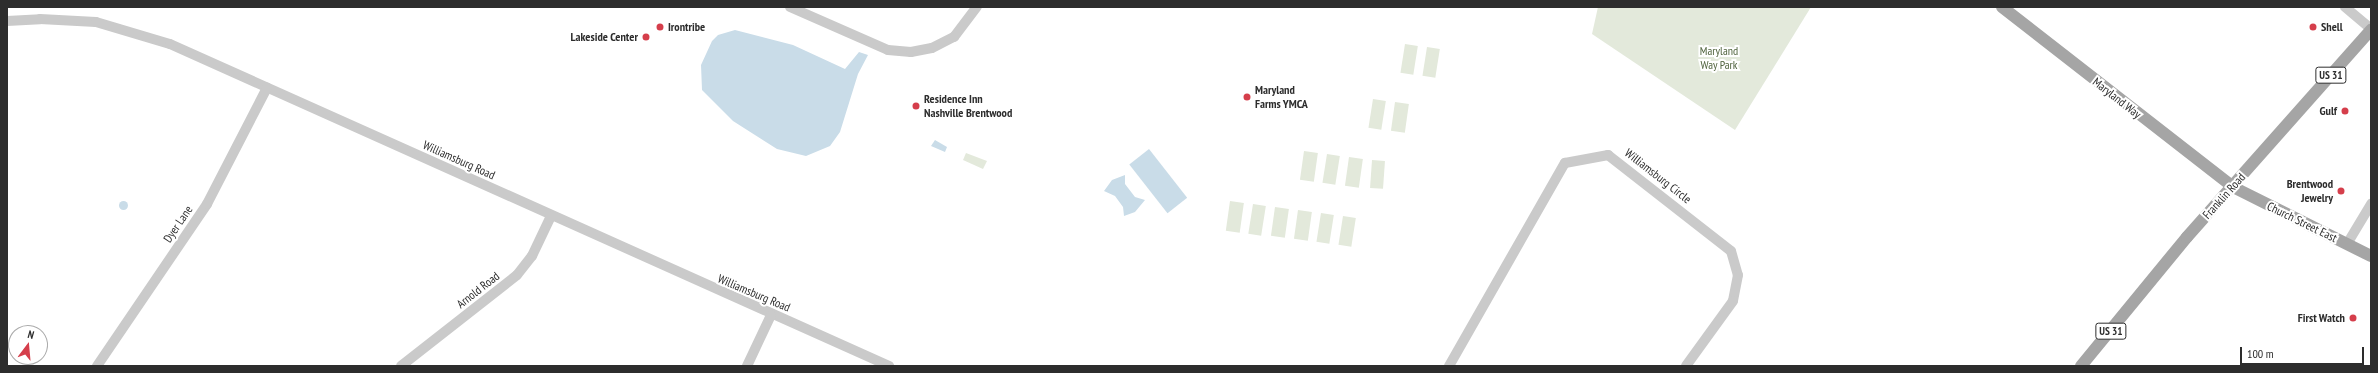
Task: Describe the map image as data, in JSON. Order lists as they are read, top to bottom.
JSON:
{
  "streets": {
    "main road": [
      "US 31",
      "Maryland Way",
      "Franklin Road",
      "Church Street East"
    ],
    "street": [
      "Williamsburg Road",
      "Williamsburg Circle",
      "Dyer Lane",
      "Arnold Road"
    ]
  },
  "crossings": [
    ["Maryland Way", "Franklin Road"],
    ["Maryland Way", "Church Street East"],
    ["Williamsburg Road", "Dyer Lane"],
    ["Williamsburg Road", "Arnold Road"],
    ["Franklin Road", "Church Street East"]
  ],
  "parks": ["Maryland Way Park"],
  "places": [
    "Irontribe",
    "Shell",
    "Lakeside Center",
    "Maryland Farms YMCA",
    "Residence Inn Nashville Brentwood",
    "Gulf",
    "Brentwood Jewelry",
    "First Watch"
  ],
  "scale_bar": "100 m",
  "north": "top"
}
